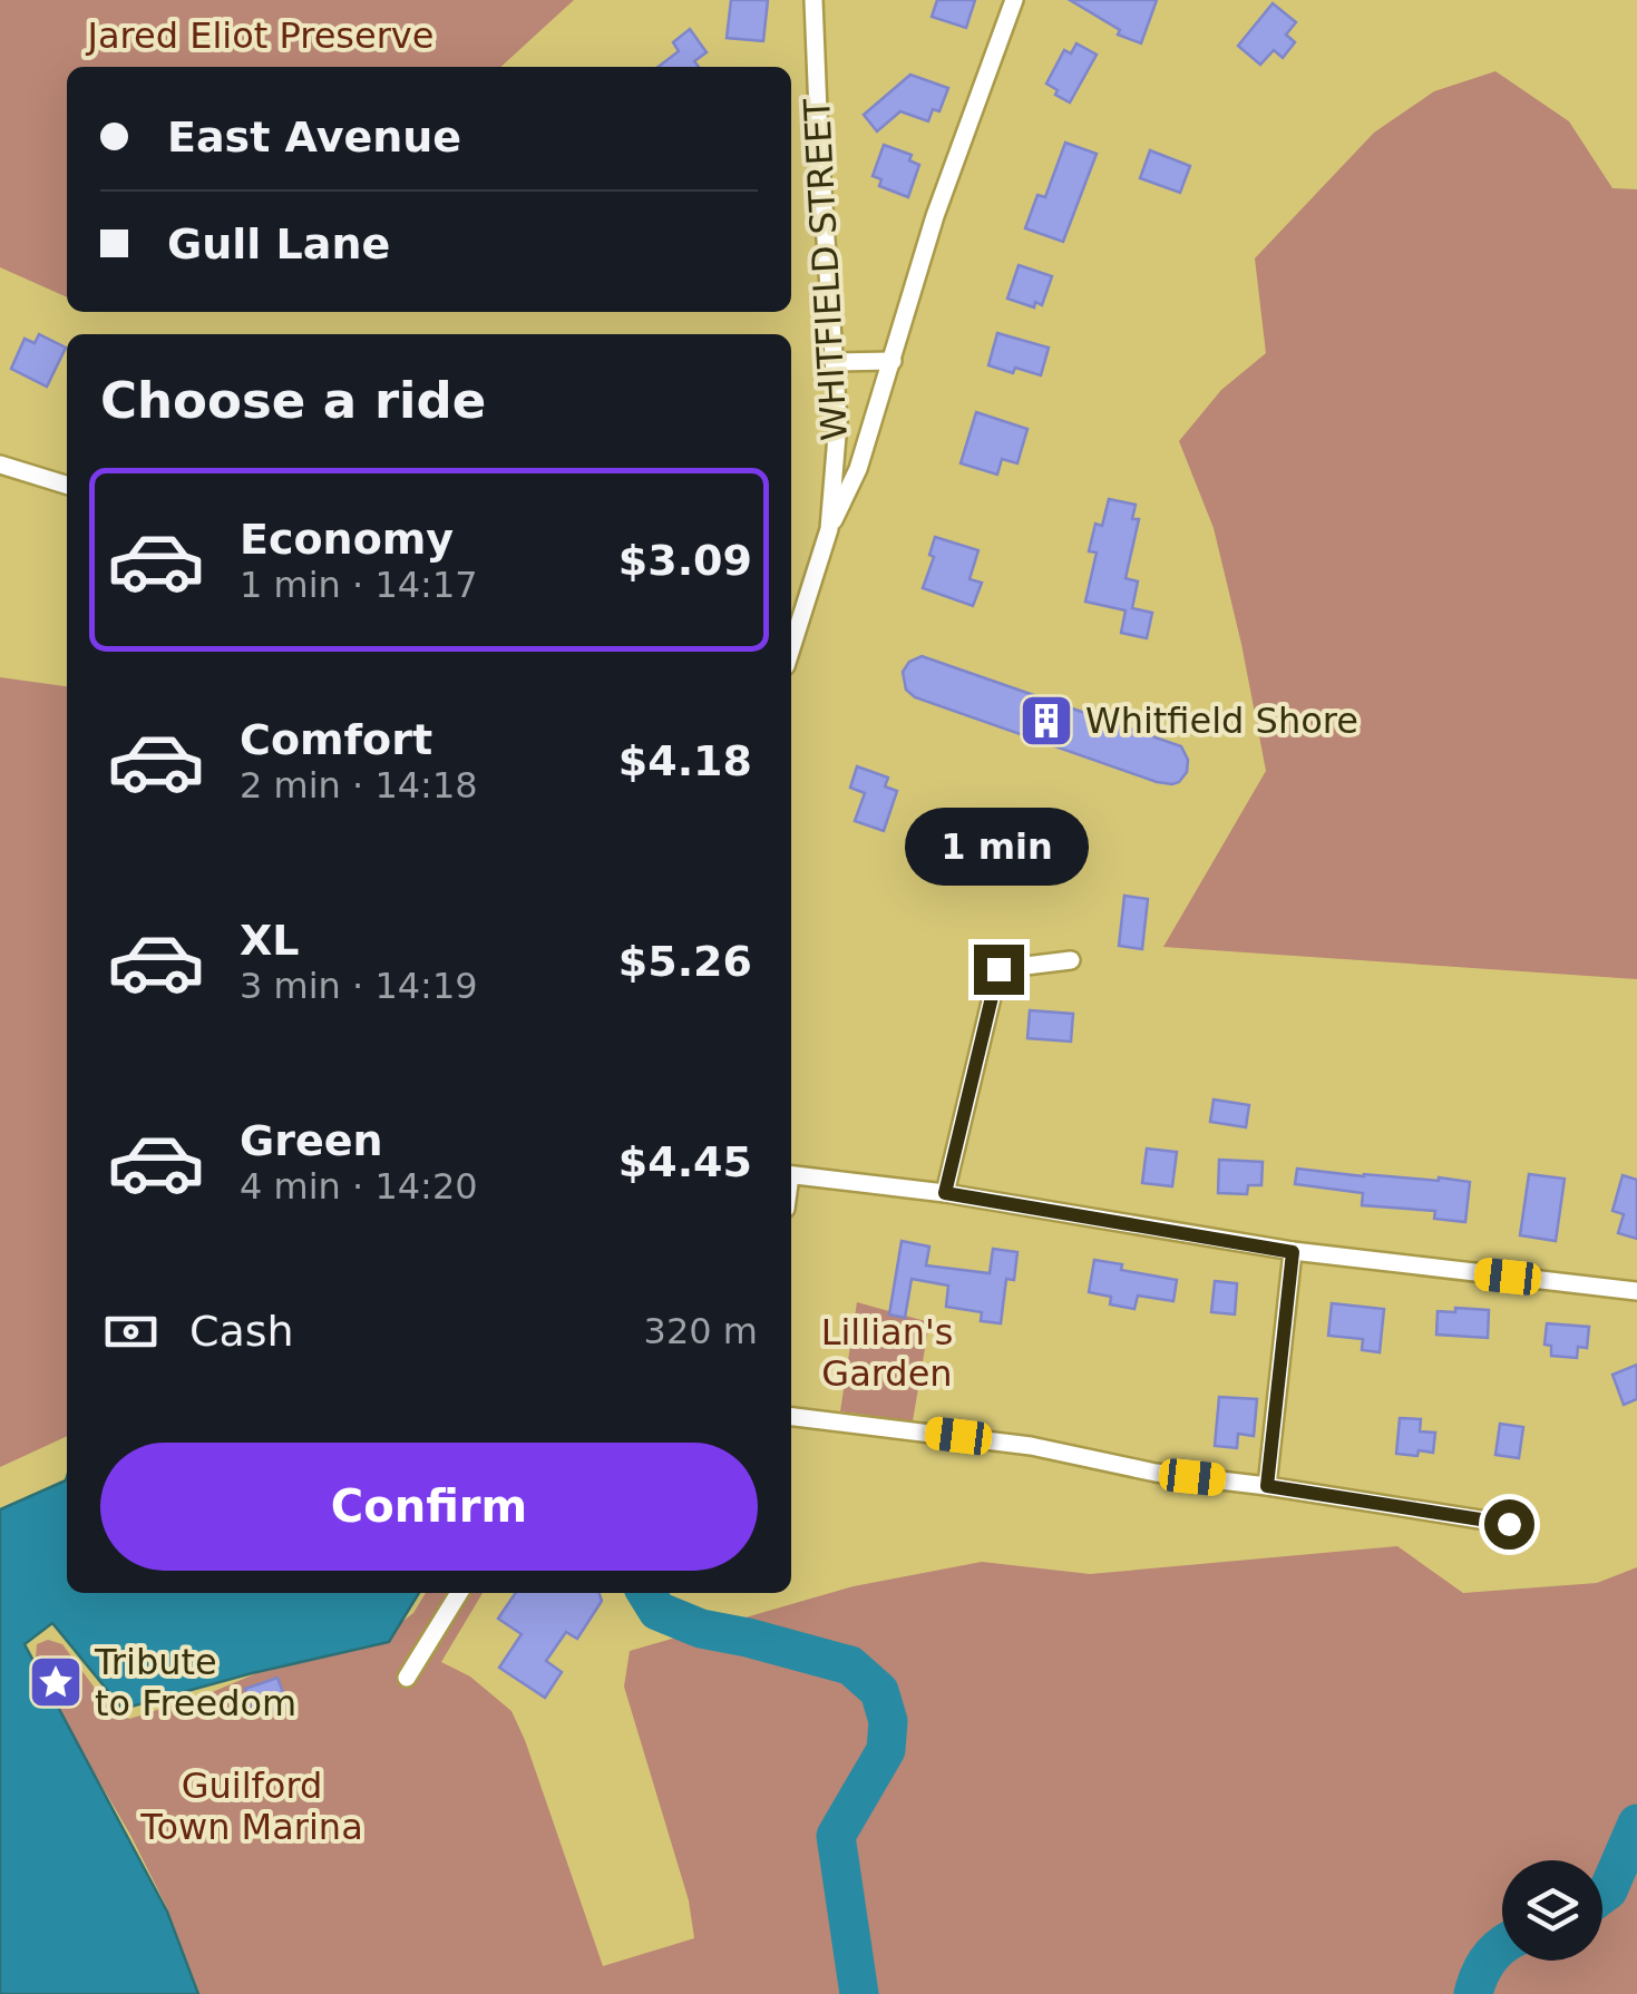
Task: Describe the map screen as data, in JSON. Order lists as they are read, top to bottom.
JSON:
{
  "streets": {
    "street": ["WHITFIELD STREET"]
  },
  "parks": ["Jared Eliot Preserve", "Lillian's Garden", "Guilford Town Marina"],
  "places": {
    "building": ["Whitfield Shore"],
    "place": ["Tribute to Freedom"]
  },
  "page": {
    "banner": ["East Avenue", "Gull Lane"],
    "heading": "Choose a ride",
    "list": [
      {
        "name": "Economy",
        "note": "1 min · 14:17",
        "value": "$3.09"
      },
      {
        "name": "Comfort",
        "note": "2 min · 14:18",
        "value": "$4.18"
      },
      {
        "name": "XL",
        "note": "3 min · 14:19",
        "value": "$5.26"
      },
      {
        "name": "Green",
        "note": "4 min · 14:20",
        "value": "$4.45"
      }
    ],
    "bubble": "1 min",
    "pay": ["Cash", "320 m"],
    "buttons": "Confirm"
  }
}
